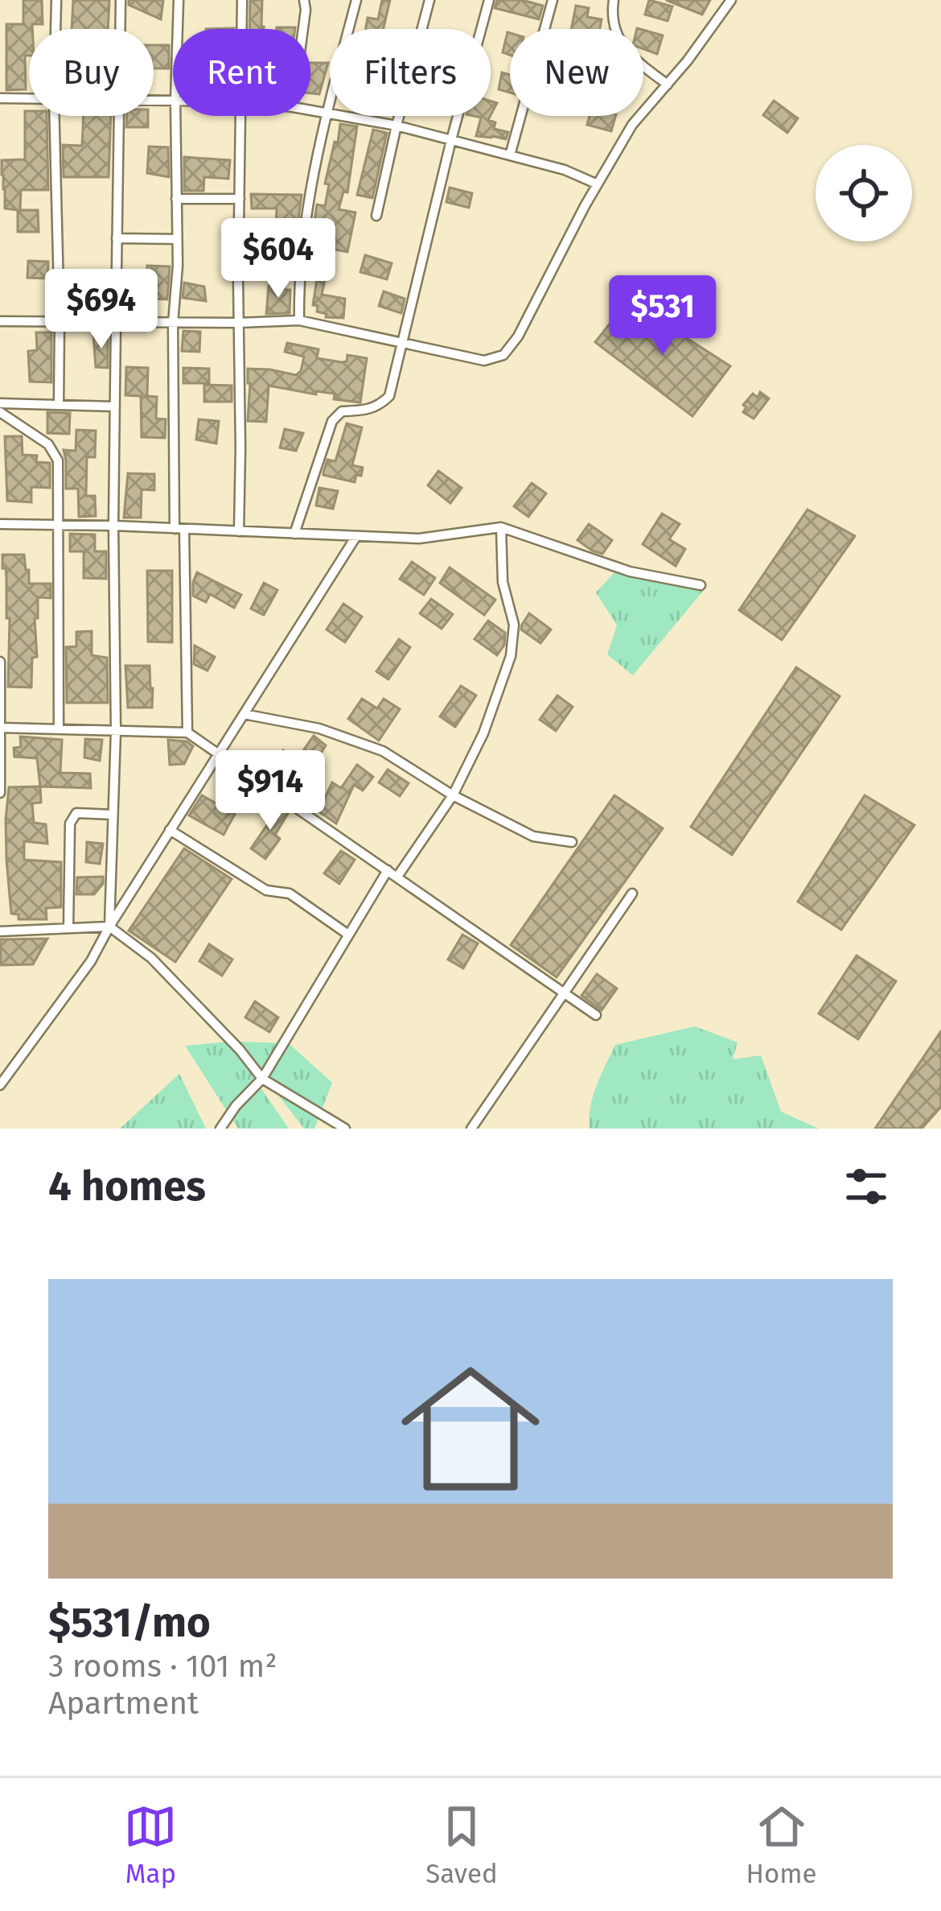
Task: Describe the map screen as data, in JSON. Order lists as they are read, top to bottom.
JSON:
{
  "page": {
    "chip": [
      "Buy",
      "Rent",
      "Filters",
      "New"
    ],
    "price": [
      "$604",
      "$694",
      "$531",
      "$914"
    ],
    "heading": "4 homes",
    "list": [
      {
        "name": "$531/mo",
        "note": "3 rooms · 101 m² · Apartment"
      }
    ],
    "tabs": ["Map", "Saved", "Home"]
  }
}
